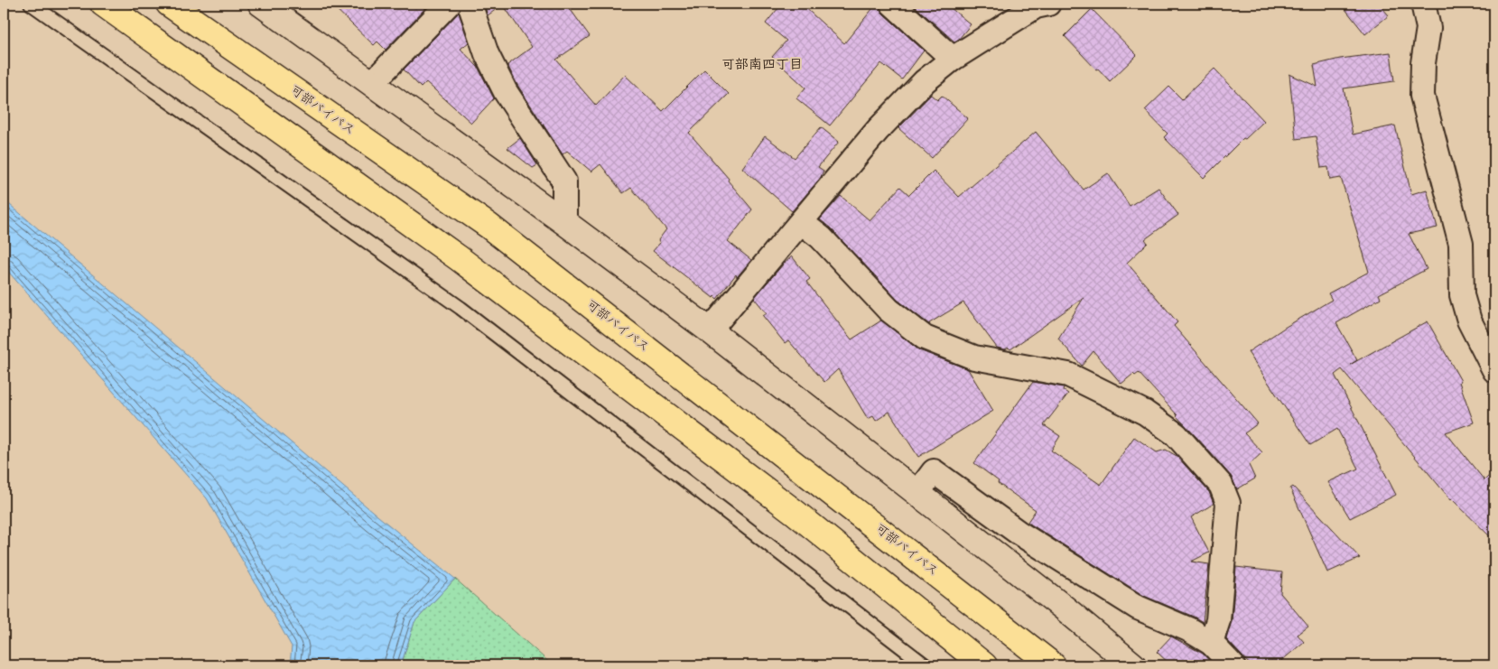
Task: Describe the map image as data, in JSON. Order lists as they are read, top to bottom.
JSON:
{
  "streets": {
    "highway": ["可部バイパス"]
  },
  "districts": ["可部南四丁目"]
}
